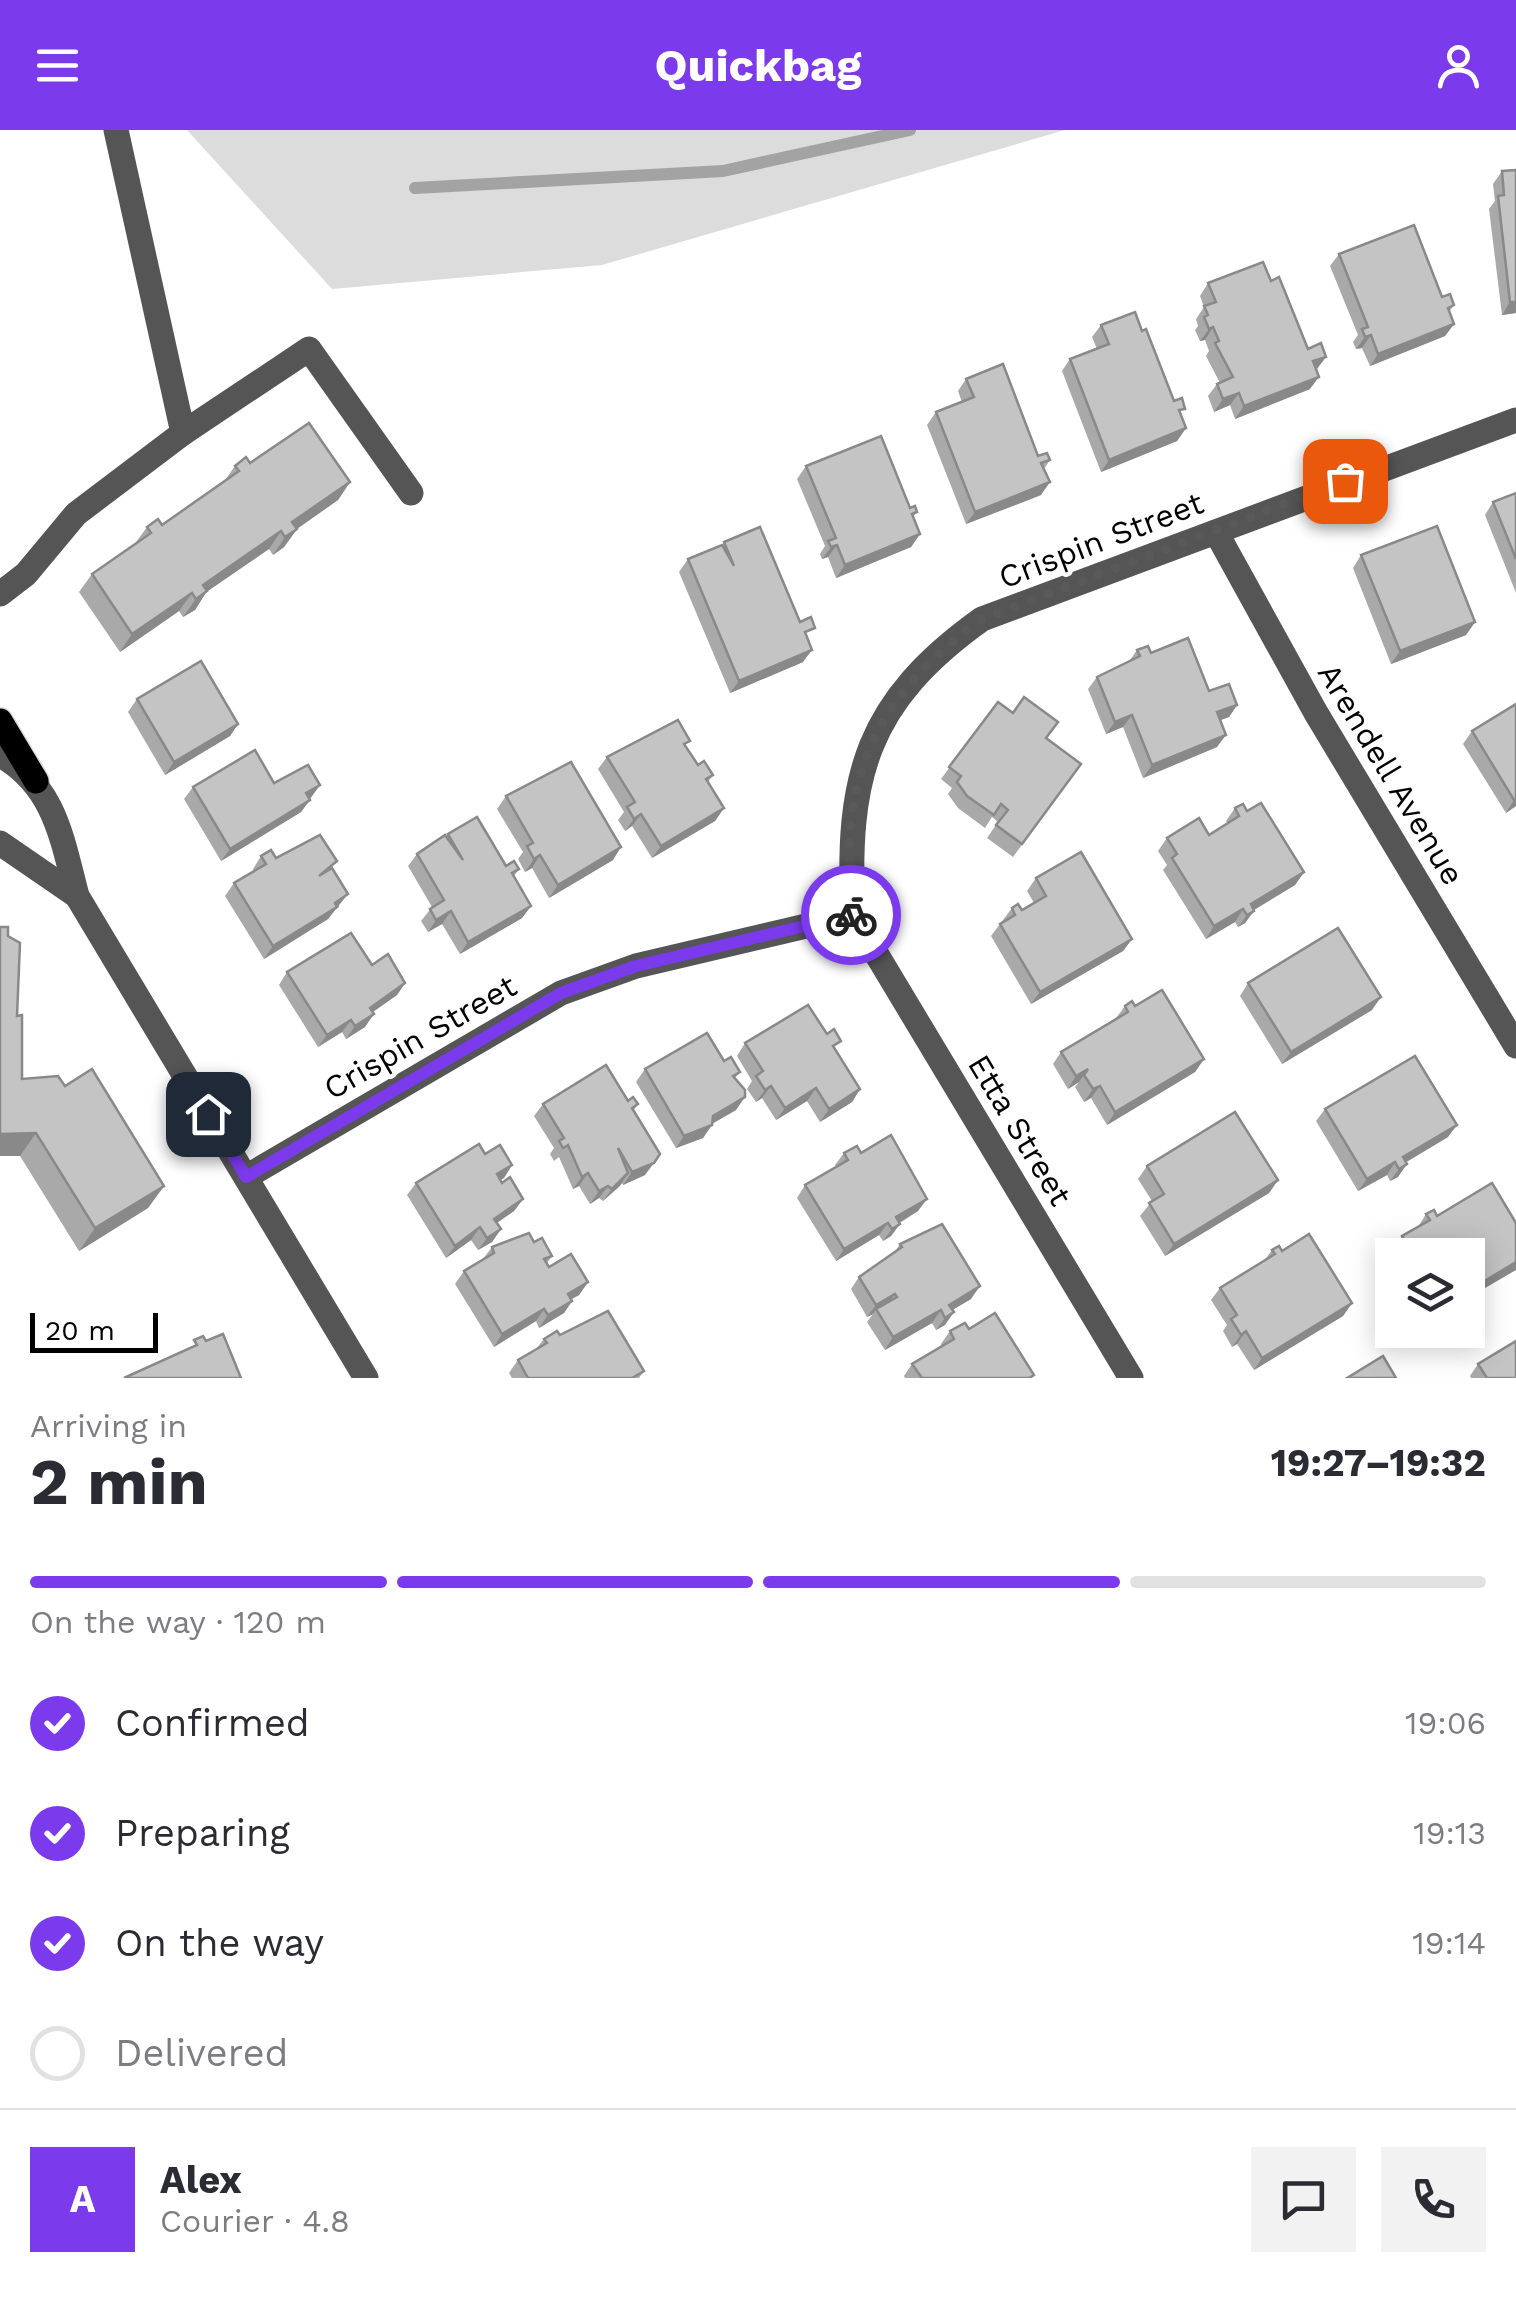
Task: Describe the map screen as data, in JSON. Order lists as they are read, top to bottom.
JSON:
{
  "streets": {
    "street": ["Crispin Street", "Arendell Avenue", "Etta Street"]
  },
  "crossings": [
    ["Crispin Street", "Arendell Avenue"],
    ["Crispin Street", "Etta Street"]
  ],
  "scale_bar": "20 m",
  "page": {
    "header": "Quickbag",
    "scale": "20 m",
    "heading": ["2 min", "Arriving in", "19:27–19:32"],
    "panel": ["Alex", "Courier · 4.8"],
    "bar": "On the way · 120 m",
    "list": [
      ["Confirmed", "19:06"],
      ["Preparing", "19:13"],
      ["On the way", "19:14"],
      "Delivered"
    ],
    "round": "A"
  }
}
